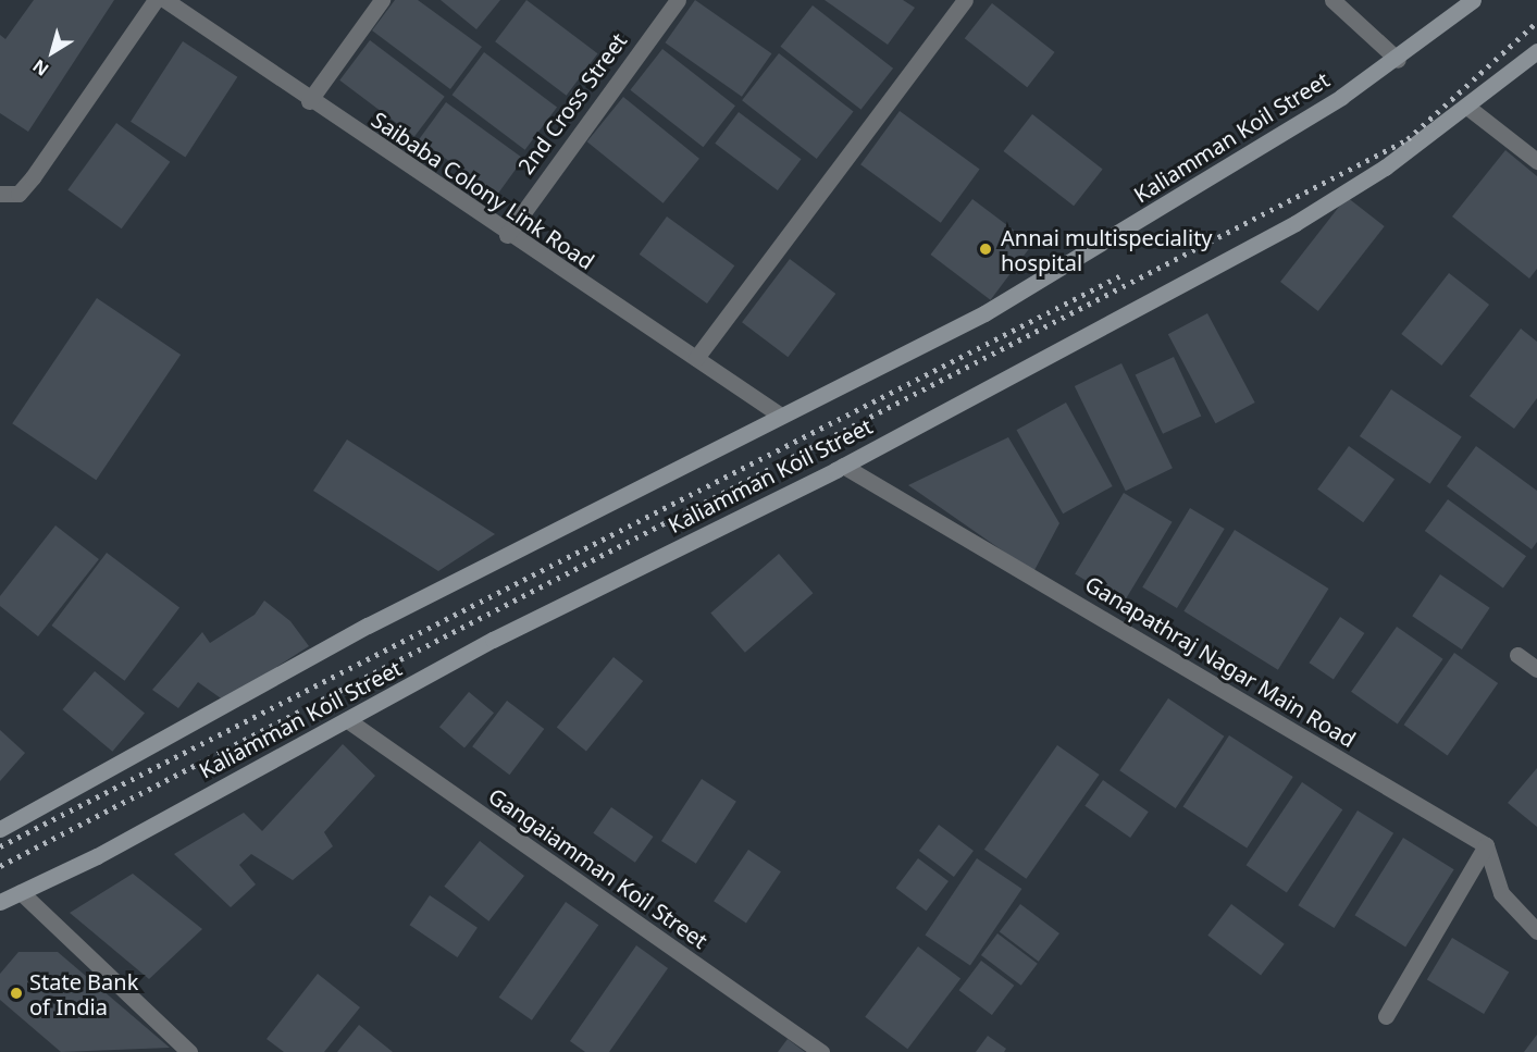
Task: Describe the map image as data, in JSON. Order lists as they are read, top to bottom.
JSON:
{
  "streets": {
    "main road": ["Kaliamman Koil Street"],
    "street": [
      "2nd Cross Street",
      "Saibaba Colony Link Road",
      "Ganapathraj Nagar Main Road",
      "Gangaiamman Koil Street"
    ]
  },
  "crossings": [
    ["2nd Cross Street", "Saibaba Colony Link Road"],
    ["Kaliamman Koil Street", "Saibaba Colony Link Road"],
    ["Kaliamman Koil Street", "Ganapathraj Nagar Main Road"],
    ["Kaliamman Koil Street", "Gangaiamman Koil Street"]
  ],
  "places": ["Annai multispeciality hospital", "State Bank of India"],
  "north": "bottom left"
}
